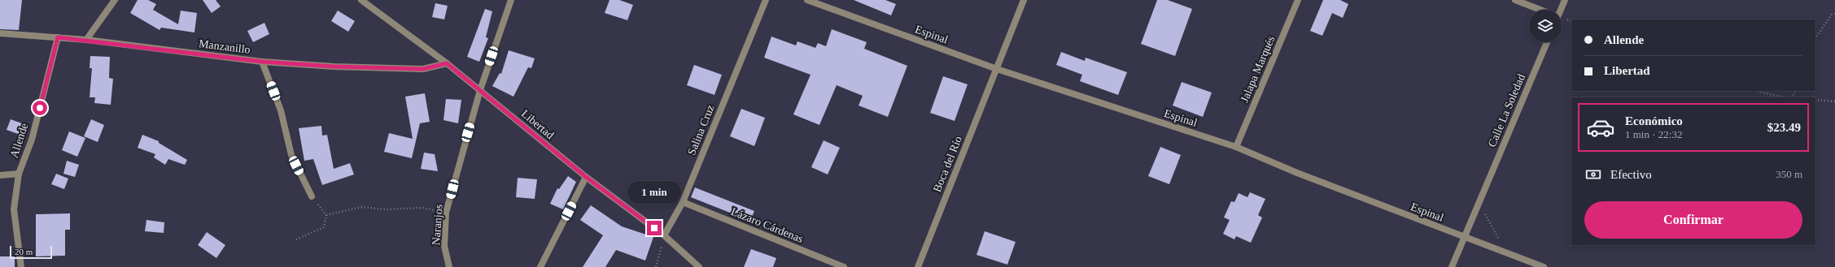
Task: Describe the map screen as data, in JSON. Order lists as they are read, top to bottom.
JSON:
{
  "streets": {
    "street": [
      "Espinal",
      "Manzanillo",
      "Jalapa Marqués",
      "Calle La Soledad",
      "Libertad",
      "Salina Cruz",
      "Allende",
      "Boca del Río",
      "Naranjos",
      "Lázaro Cárdenas"
    ]
  },
  "crossings": [
    ["Espinal", "Jalapa Marqués"],
    ["Espinal", "Calle La Soledad"],
    ["Espinal", "Boca del Río"],
    ["Manzanillo", "Libertad"],
    ["Manzanillo", "Allende"],
    ["Libertad", "Salina Cruz"],
    ["Libertad", "Naranjos"],
    ["Salina Cruz", "Lázaro Cárdenas"]
  ],
  "scale_bar": "20 m",
  "page": {
    "banner": ["Allende", "Libertad"],
    "list": [
      {
        "name": "Económico",
        "note": "1 min · 22:32",
        "value": "$23.49"
      }
    ],
    "pay": ["Efectivo", "350 m"],
    "bubble": "1 min",
    "buttons": "Confirmar",
    "scale": "20 m"
  }
}
